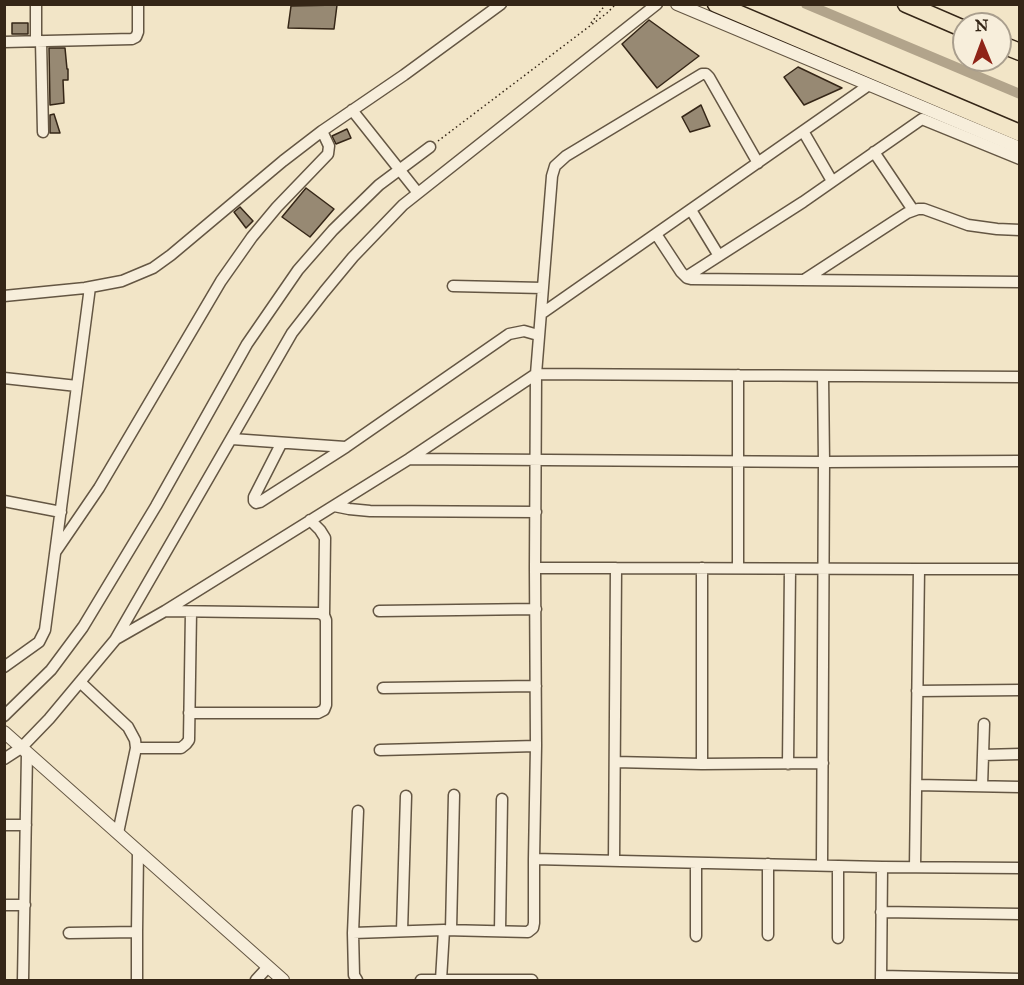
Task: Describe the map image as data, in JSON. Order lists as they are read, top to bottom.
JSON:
{
  "north": "top"
}
